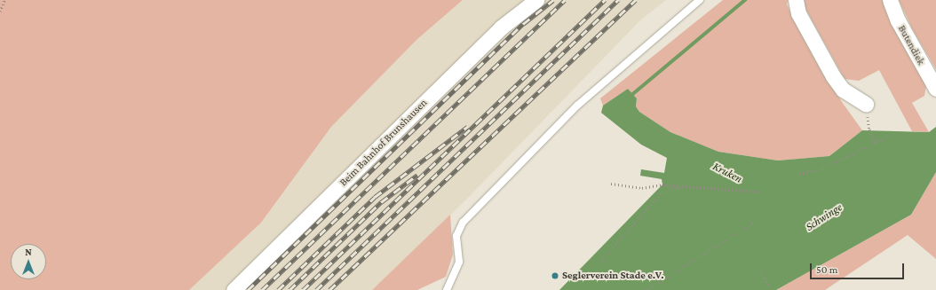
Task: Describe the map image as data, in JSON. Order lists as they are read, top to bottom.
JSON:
{
  "streets": {
    "street": ["Butendiek", "Beim Bahnhof Brunshausen"]
  },
  "water": ["Kruken", "Schwinge"],
  "places": ["Seglerverein Stade e.V."],
  "scale_bar": "50 m",
  "north": "top"
}
